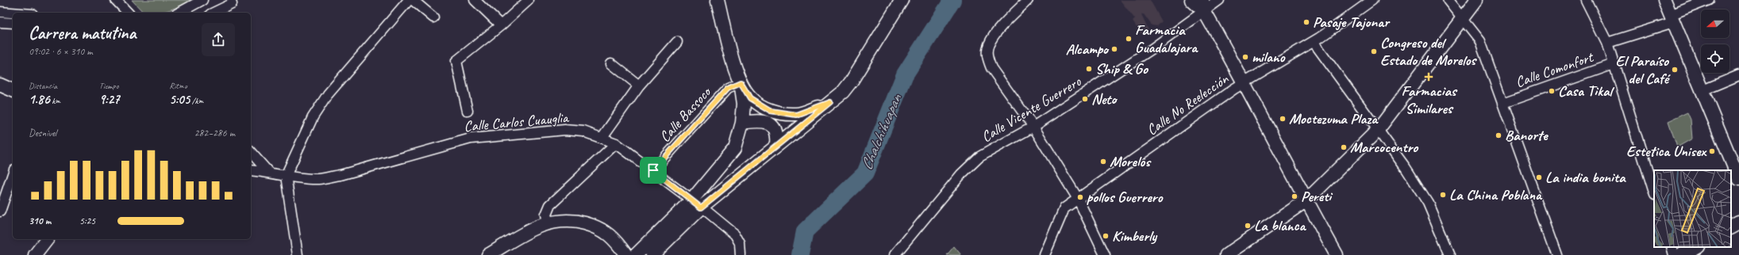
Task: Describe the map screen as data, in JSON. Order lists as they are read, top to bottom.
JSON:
{
  "streets": {
    "street": [
      "Calle Comonfort",
      "Calle No Reelección",
      "Calle Vicente Guerrero",
      "Calle Bassoco",
      "Calle Carlos Cuauglia"
    ]
  },
  "crossings": [
    ["Calle Bassoco", "Calle Carlos Cuauglia"]
  ],
  "water": ["Chalchihuapan"],
  "places": {
    "other": [
      "Pasaje Tajonar",
      "Farmacia Guadalajara",
      "Alcampo",
      "Congreso del Estado de Morelos",
      "milano",
      "Ship & Go",
      "El Paraíso del Café",
      "Casa Tikal",
      "Neto",
      "Moctezuma Plaza",
      "Banorte",
      "Marcocentro",
      "Estetica Unisex",
      "Morelos",
      "La india bonita",
      "La China Poblana",
      "Pereti",
      "pollos Guerrero",
      "La blanca",
      "Kimberly"
    ],
    "health": ["Farmacias Similares"]
  },
  "north": "left",
  "page": {
    "heading": ["Carrera matutina", "09:02 · 6 × 310 m"],
    "stats": [
      ["Distancia", "1.86 km"],
      ["Tiempo", "9:27"],
      ["Ritmo", "5:05 /km"]
    ],
    "chart": ["Desnivel", "282–286 m"],
    "list": [
      {
        "name": "310 m",
        "note": "5:25"
      }
    ]
  }
}
